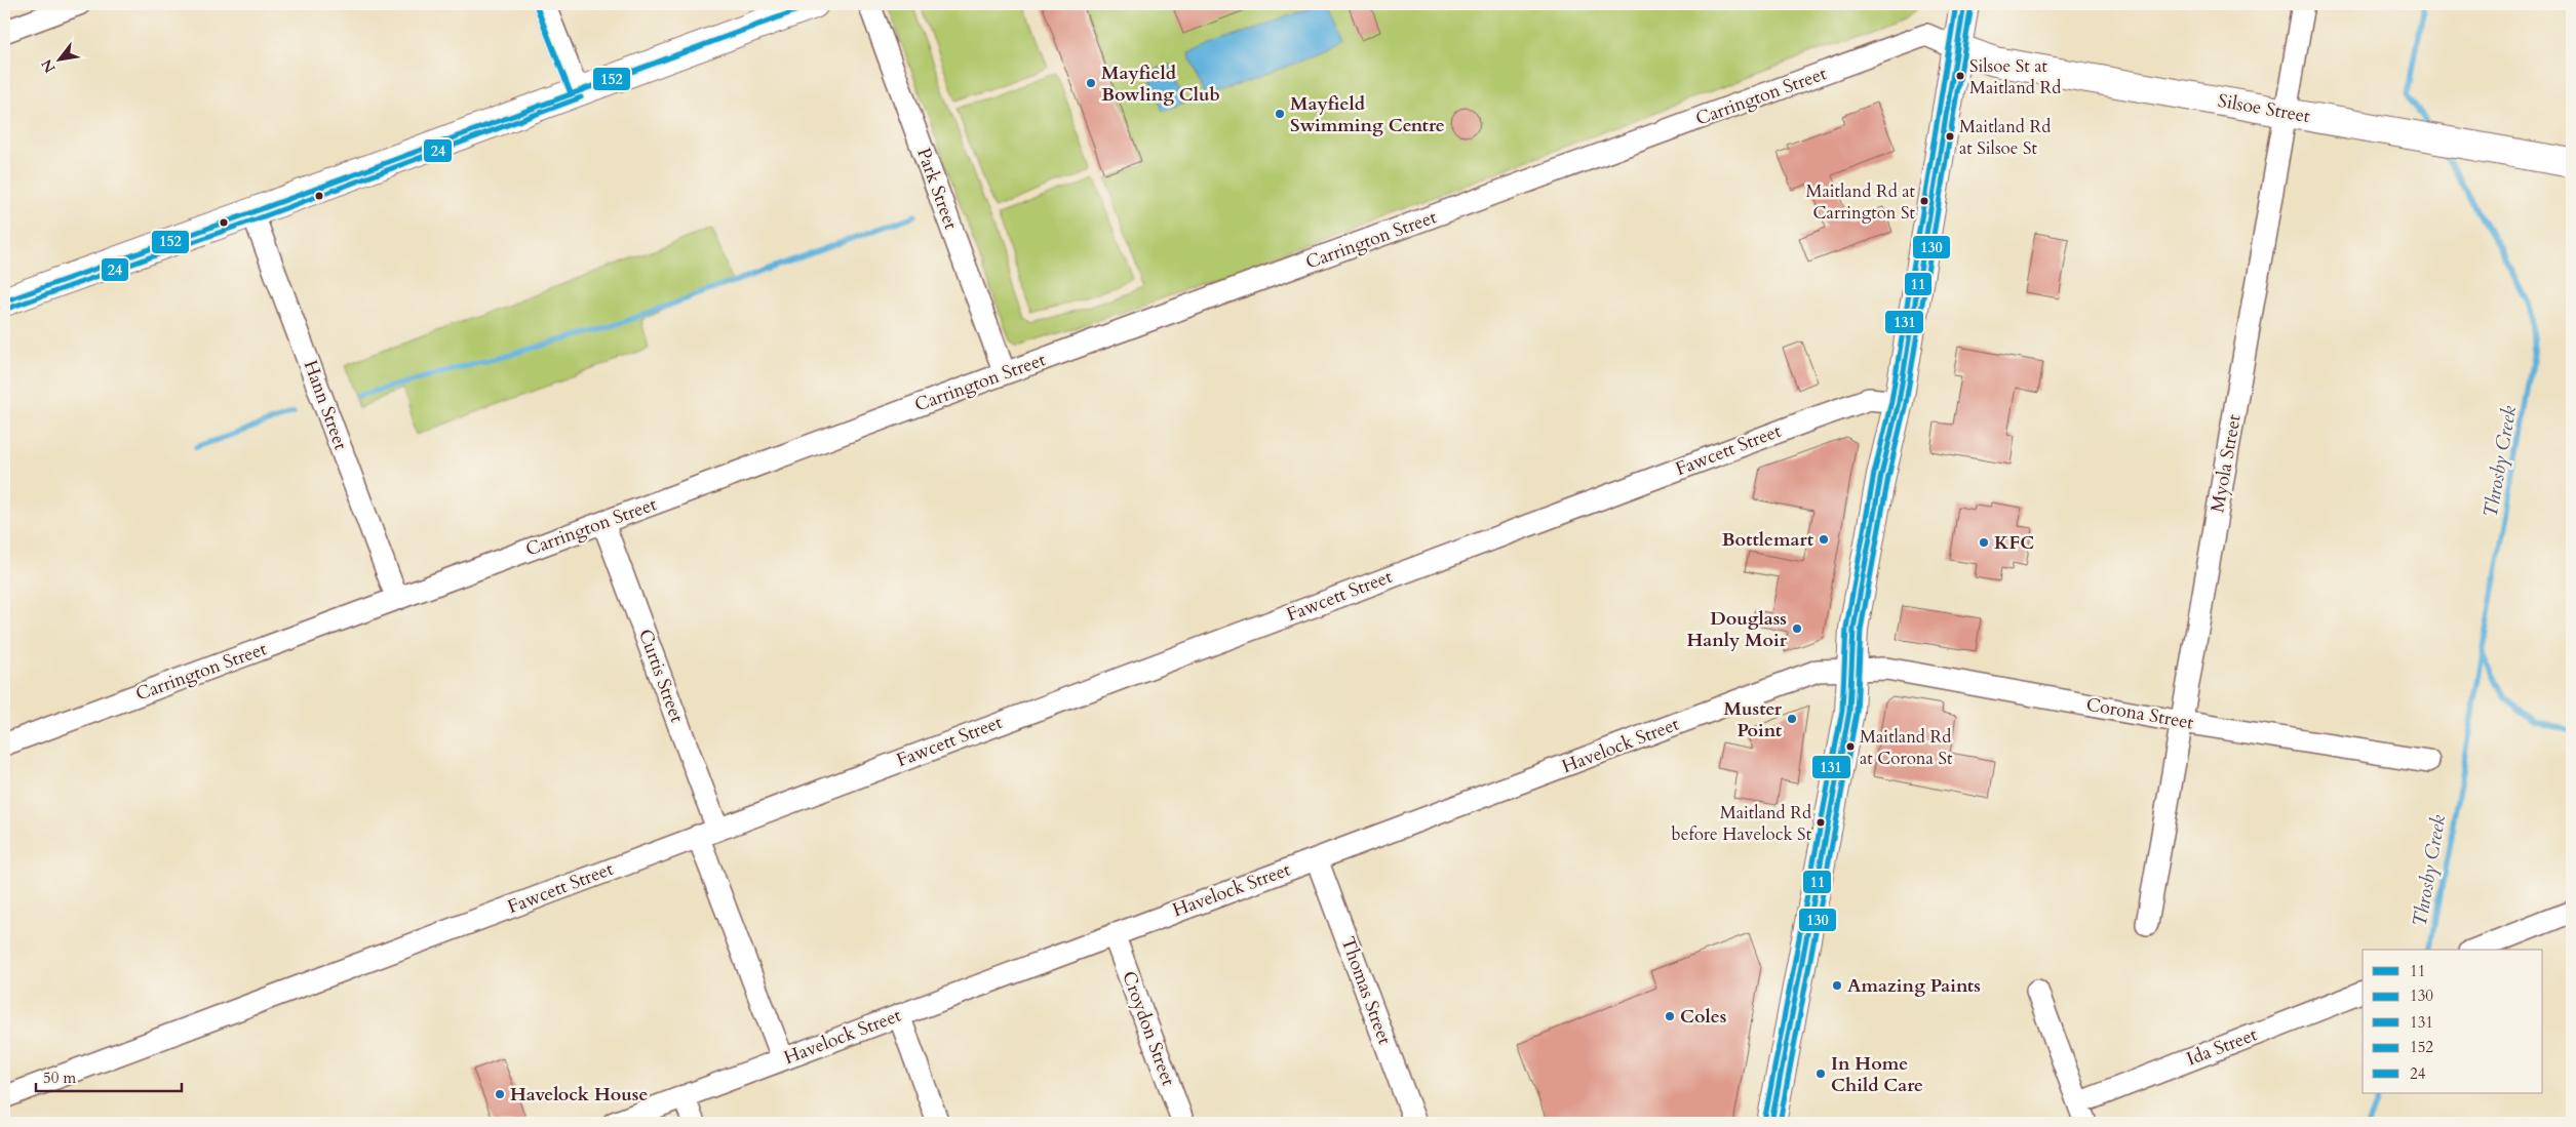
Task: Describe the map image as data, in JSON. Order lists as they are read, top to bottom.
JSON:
{
  "streets": {
    "main road": ["Silsoe Street"],
    "street": [
      "Carrington Street",
      "Park Street",
      "Hann Street",
      "Fawcett Street",
      "Myola Street",
      "Curtis Street",
      "Corona Street",
      "Havelock Street",
      "Thomas Street",
      "Croydon Street",
      "Ida Street"
    ]
  },
  "crossings": [
    ["Carrington Street", "Silsoe Street"],
    ["Carrington Street", "Park Street"],
    ["Carrington Street", "Hann Street"],
    ["Carrington Street", "Curtis Street"],
    ["Silsoe Street", "Myola Street"],
    ["Fawcett Street", "Curtis Street"],
    ["Myola Street", "Corona Street"],
    ["Curtis Street", "Havelock Street"],
    ["Corona Street", "Havelock Street"],
    ["Havelock Street", "Thomas Street"],
    ["Havelock Street", "Croydon Street"]
  ],
  "water": ["Throsby Creek"],
  "places": [
    "Silsoe St at Maitland Rd",
    "Mayfield Bowling Club",
    "Mayfield Swimming Centre",
    "Maitland Rd at Silsoe St",
    "Maitland Rd at Carrington St",
    "Bottlemart",
    "KFC",
    "Douglass Hanly Moir",
    "Muster Point",
    "Maitland Rd at Corona St",
    "Maitland Rd before Havelock St",
    "Amazing Paints",
    "Coles",
    "In Home Child Care",
    "Havelock House"
  ],
  "lines": [
    "transit line 11",
    "transit line 131",
    "transit line 152",
    "transit line 130",
    "transit line 24"
  ],
  "legend": [
    "11",
    "130",
    "131",
    "152",
    "24"
  ],
  "scale_bar": "50 m",
  "north": "bottom left"
}
